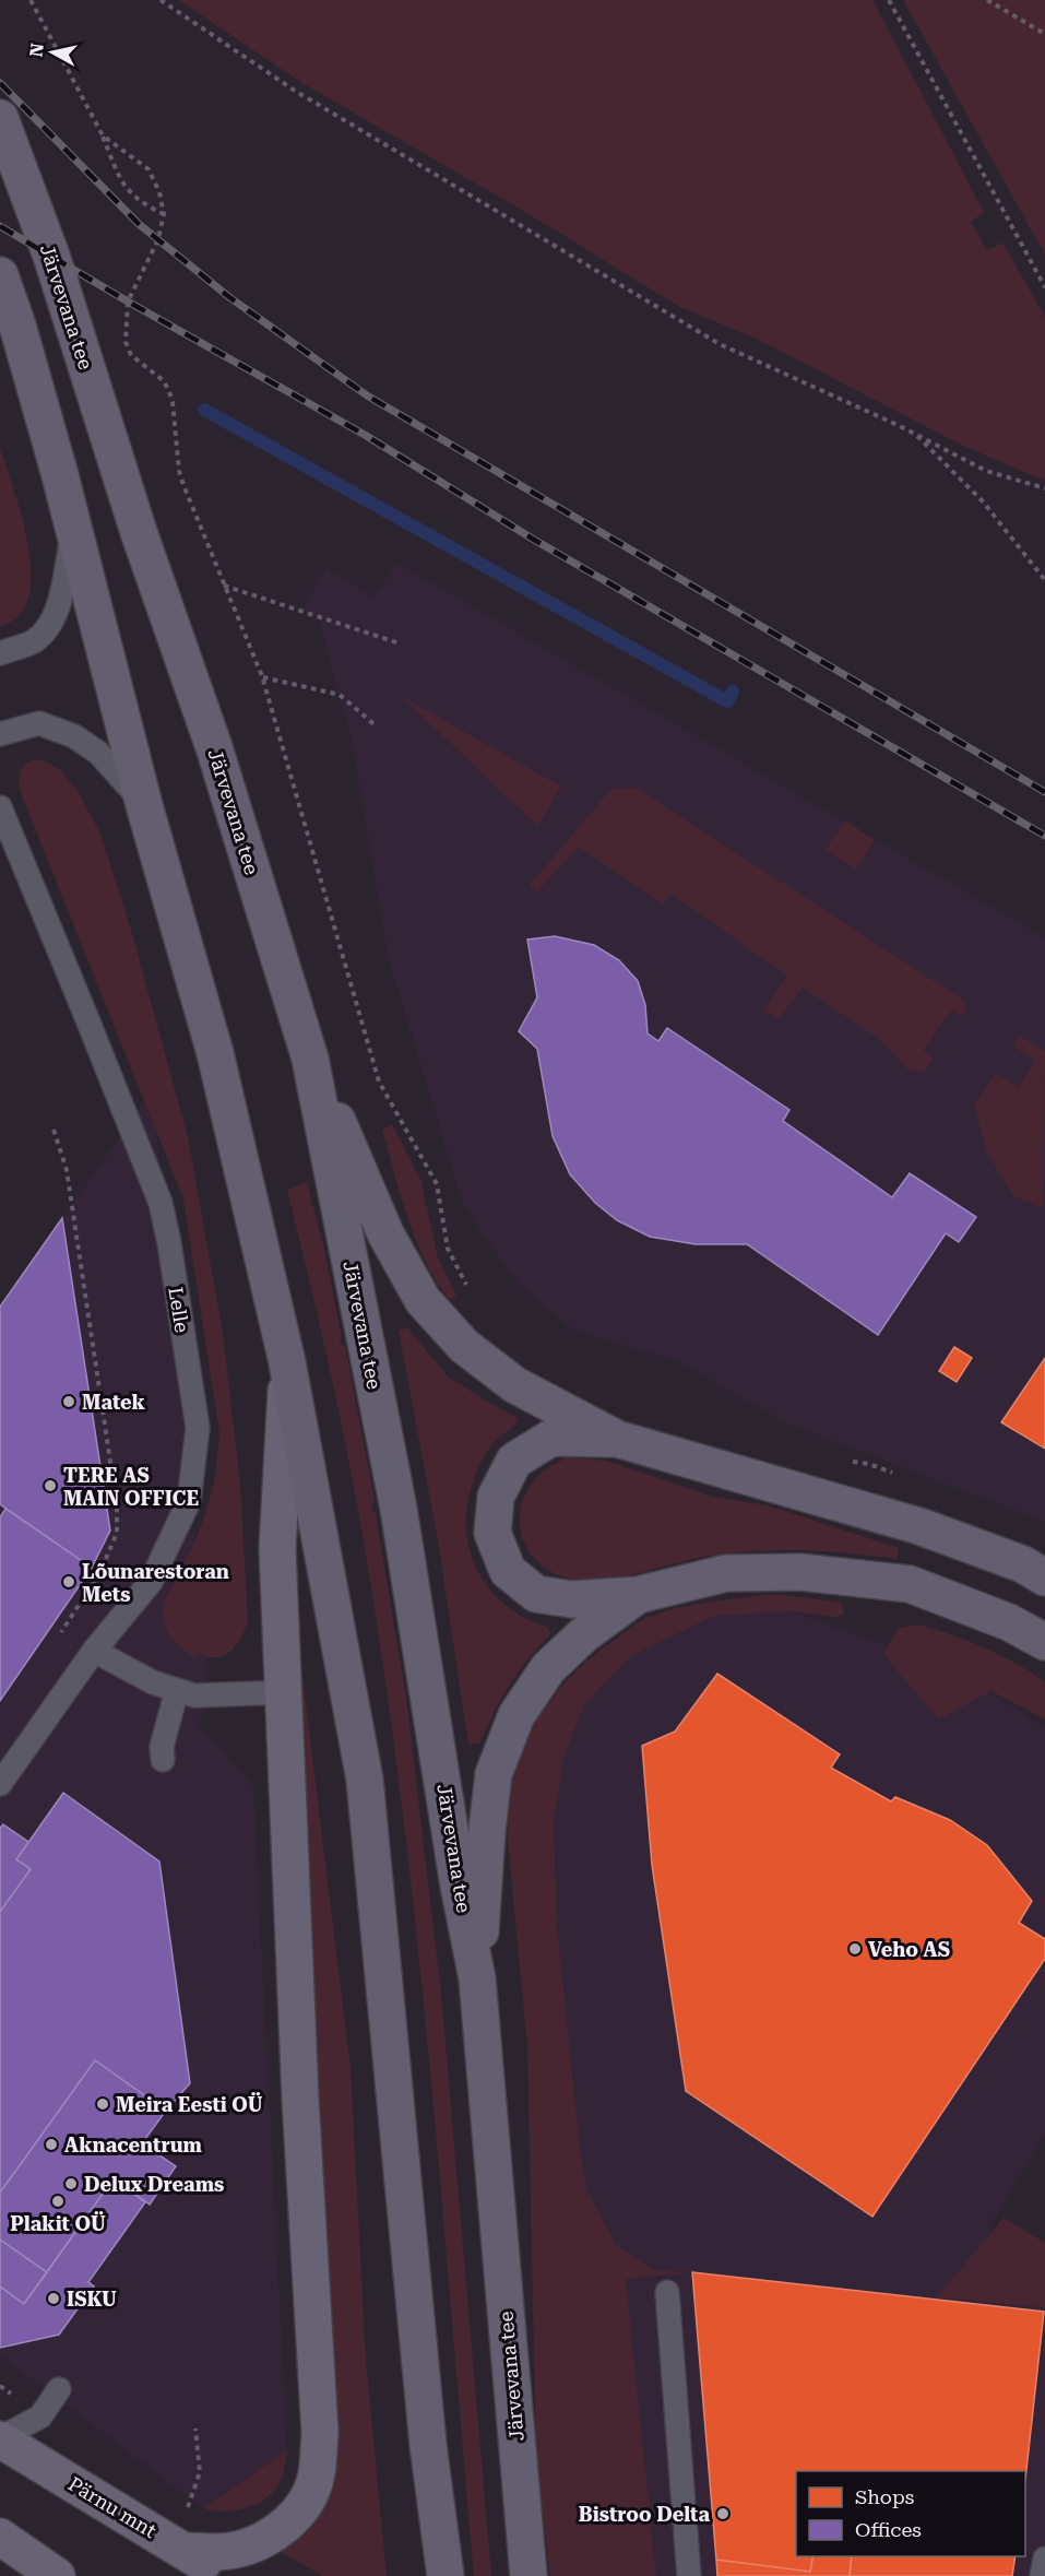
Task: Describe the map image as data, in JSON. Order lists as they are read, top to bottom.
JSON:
{
  "streets": {
    "highway": ["Järvevana tee"],
    "main road": ["Pärnu mnt"],
    "lane": ["Lelle"]
  },
  "places": [
    "Matek",
    "TERE AS MAIN OFFICE",
    "Lõunarestoran Mets",
    "Veho AS",
    "Meira Eesti OÜ",
    "Aknacentrum",
    "Delux Dreams",
    "Plakit OÜ",
    "ISKU",
    "Bistroo Delta"
  ],
  "legend": ["Shops", "Offices"],
  "north": "left"
}
